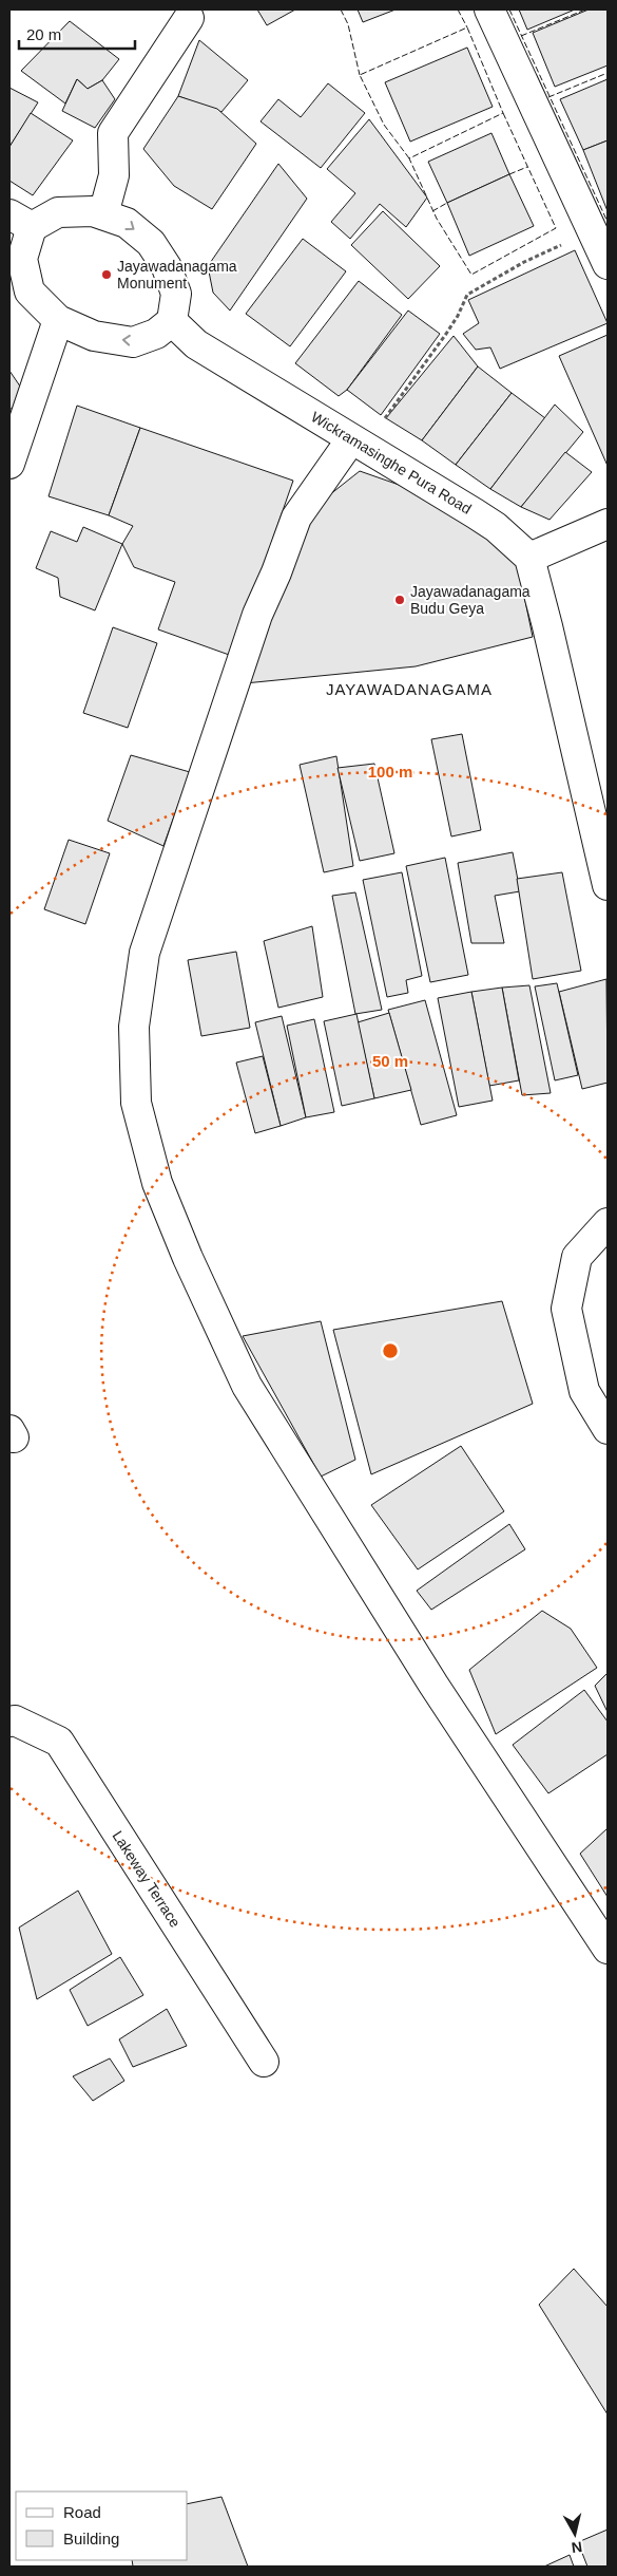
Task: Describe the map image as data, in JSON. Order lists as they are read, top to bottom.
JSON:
{
  "streets": {
    "street": ["Wickramasinghe Pura Road", "Lakeway Terrace"]
  },
  "districts": ["JAYAWADANAGAMA"],
  "places": ["Jayawadanagama Monument", "Jayawadanagama Budu Geya"],
  "legend": ["Road", "Building"],
  "scale_bar": "20 m",
  "north": "bottom",
  "rings": ["100 m", "50 m"]
}
